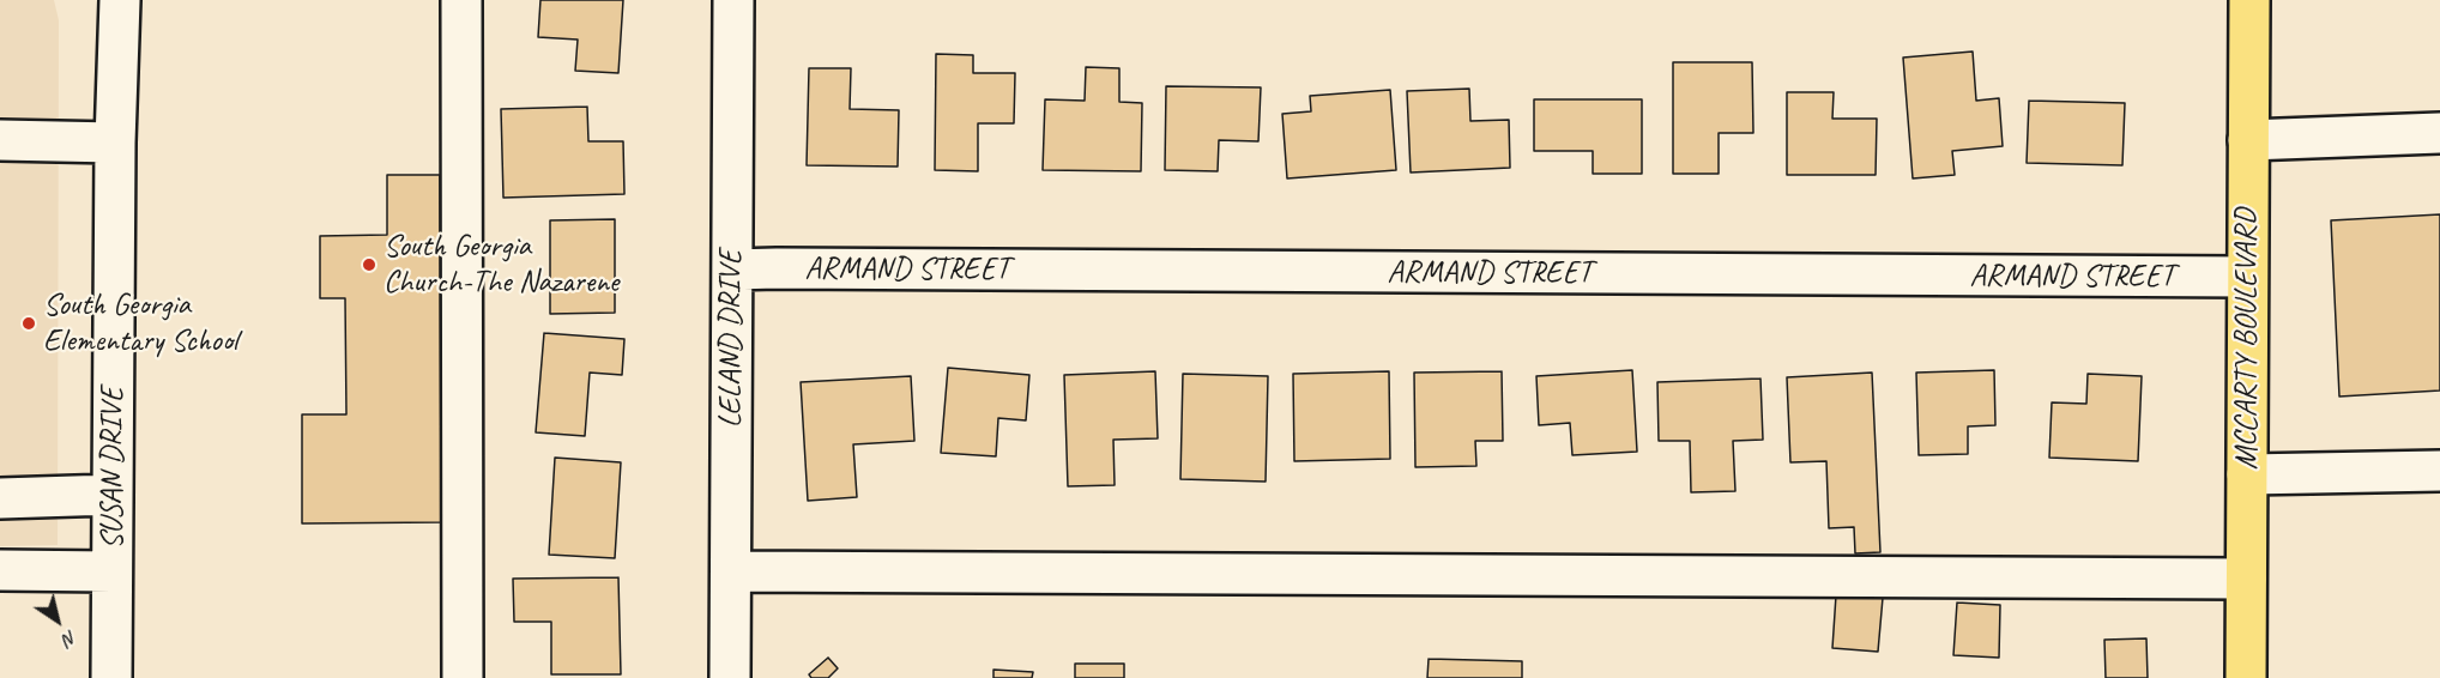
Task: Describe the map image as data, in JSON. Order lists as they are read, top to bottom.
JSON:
{
  "streets": {
    "main road": ["MCCARTY BOULEVARD"],
    "street": ["ARMAND STREET", "LELAND DRIVE", "SUSAN DRIVE"]
  },
  "crossings": [
    ["ARMAND STREET", "LELAND DRIVE"],
    ["ARMAND STREET", "MCCARTY BOULEVARD"]
  ],
  "places": ["South Georgia Church-The Nazarene", "South Georgia Elementary School"],
  "north": "bottom right"
}
